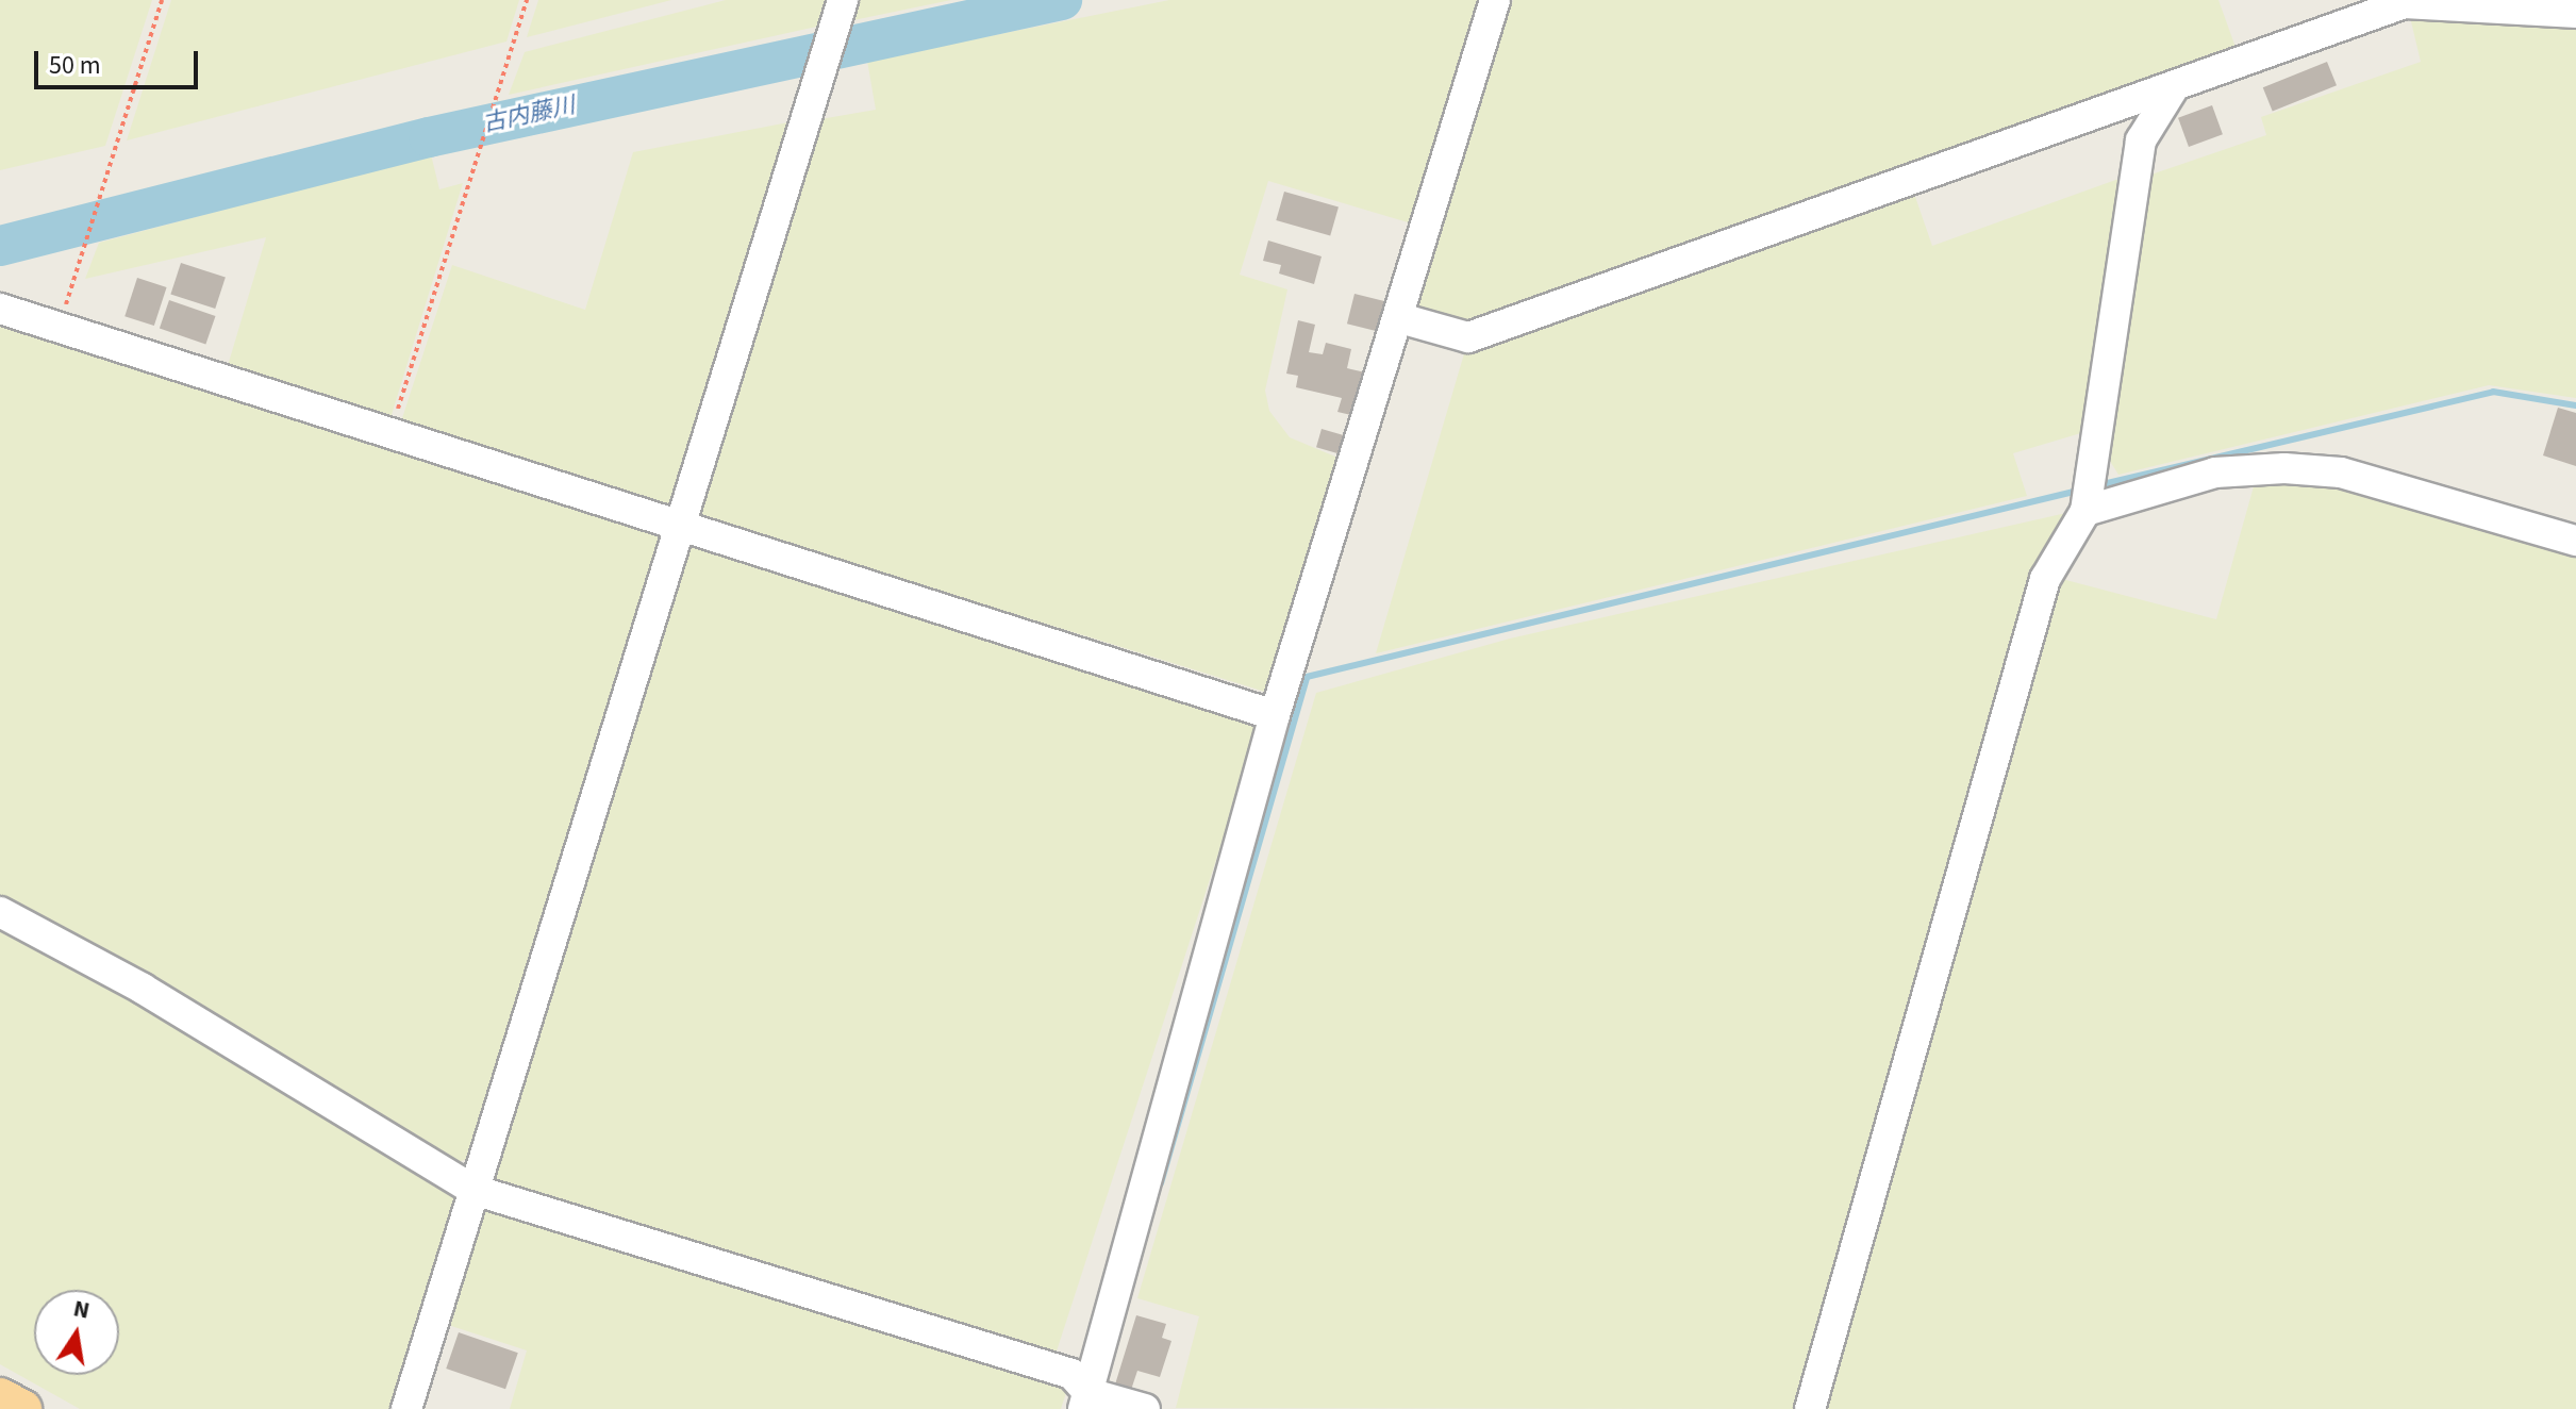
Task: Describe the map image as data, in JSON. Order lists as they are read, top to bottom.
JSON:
{
  "water": ["古内藤川"],
  "scale_bar": "50 m",
  "north": "top"
}
